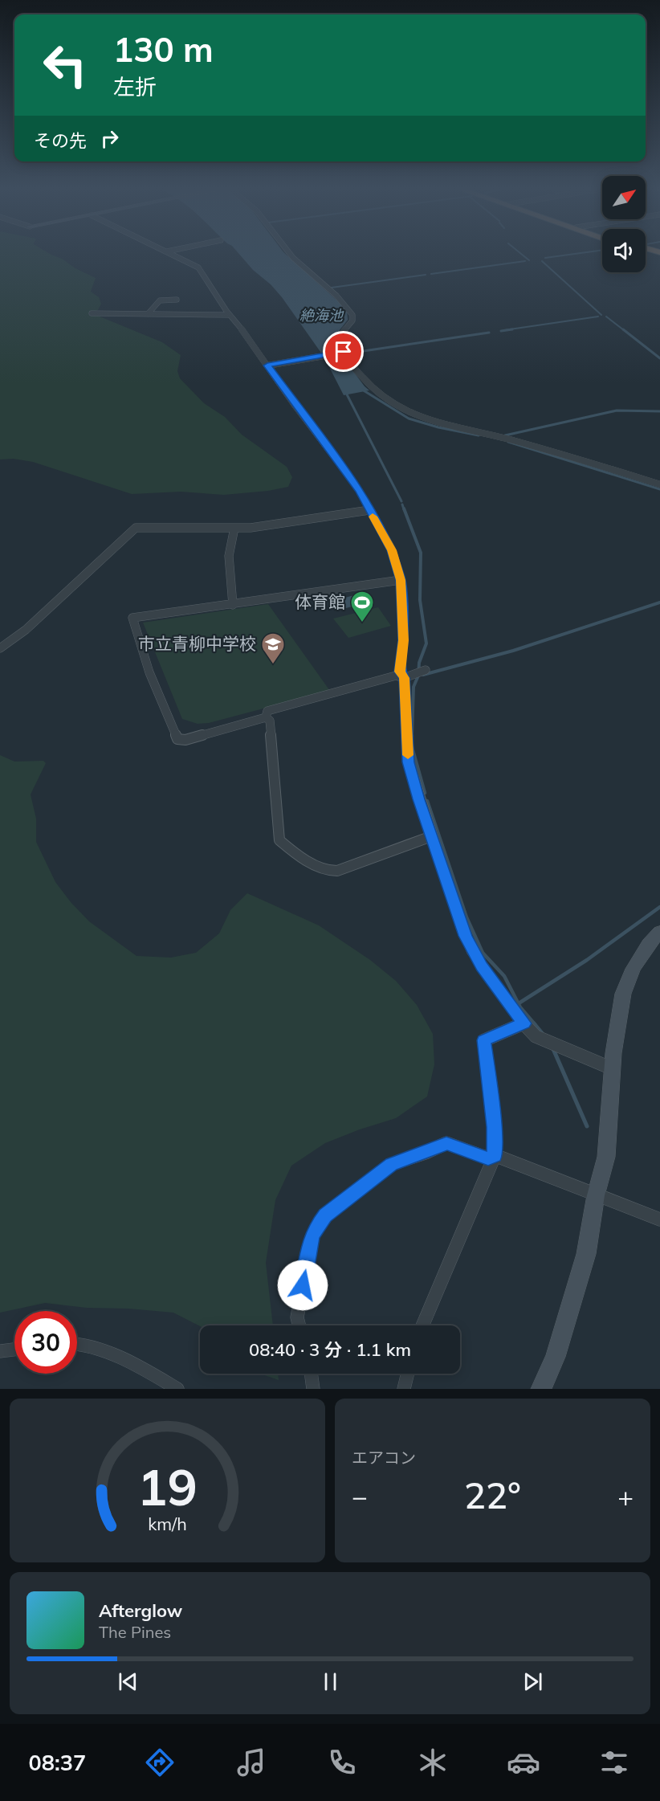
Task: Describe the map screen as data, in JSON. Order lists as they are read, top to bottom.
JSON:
{
  "water": ["絶海池"],
  "places": {
    "sports": ["体育館"],
    "school or university": ["市立青柳中学校"]
  },
  "north": "top right",
  "page": {
    "turn": ["130 m", "左折"],
    "then": "その先",
    "limit": "30",
    "trip": "08:40 · 3 分 · 1.1 km",
    "tile": "エアコン",
    "heat": ["−", "22°", "+"],
    "song": ["Afterglow", "The Pines"],
    "tabs": "08:37",
    "gauge": ["19", "km/h"]
  }
}
